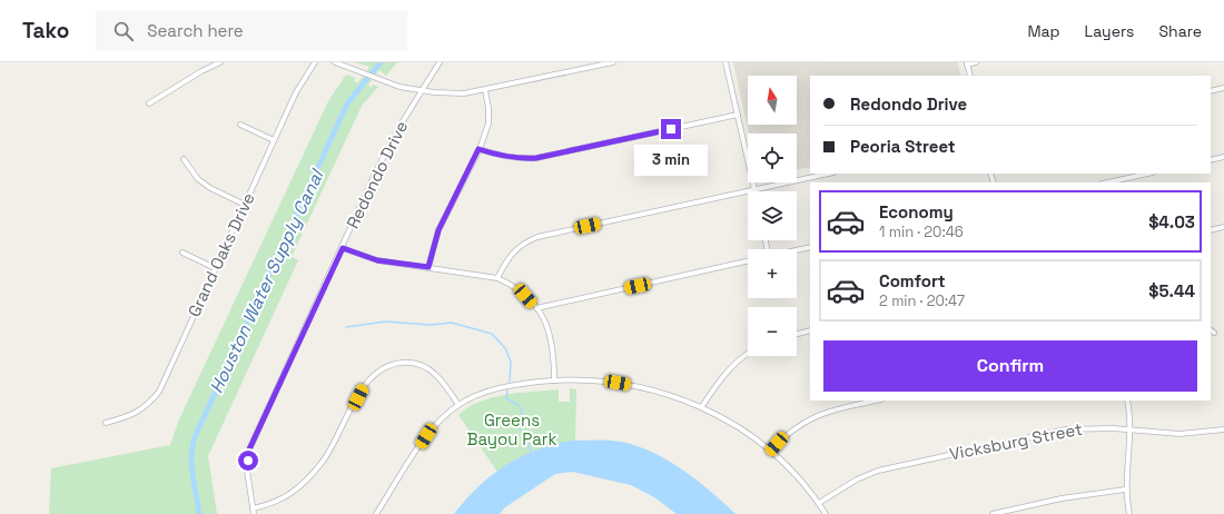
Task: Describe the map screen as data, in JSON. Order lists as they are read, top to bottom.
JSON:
{
  "streets": {
    "street": ["Redondo Drive", "Grand Oaks Drive", "Vicksburg Street"]
  },
  "water": ["Houston Water Supply Canal"],
  "parks": ["Greens Bayou Park"],
  "north": "top",
  "page": {
    "header": "Tako",
    "search": "Search here",
    "nav": ["Map", "Layers", "Share"],
    "map_buttons": ["+", "−"],
    "banner": ["Redondo Drive", "Peoria Street"],
    "bubble": "3 min",
    "list": [
      {
        "name": "Economy",
        "note": "1 min · 20:46",
        "value": "$4.03"
      },
      {
        "name": "Comfort",
        "note": "2 min · 20:47",
        "value": "$5.44"
      }
    ],
    "buttons": "Confirm"
  }
}
